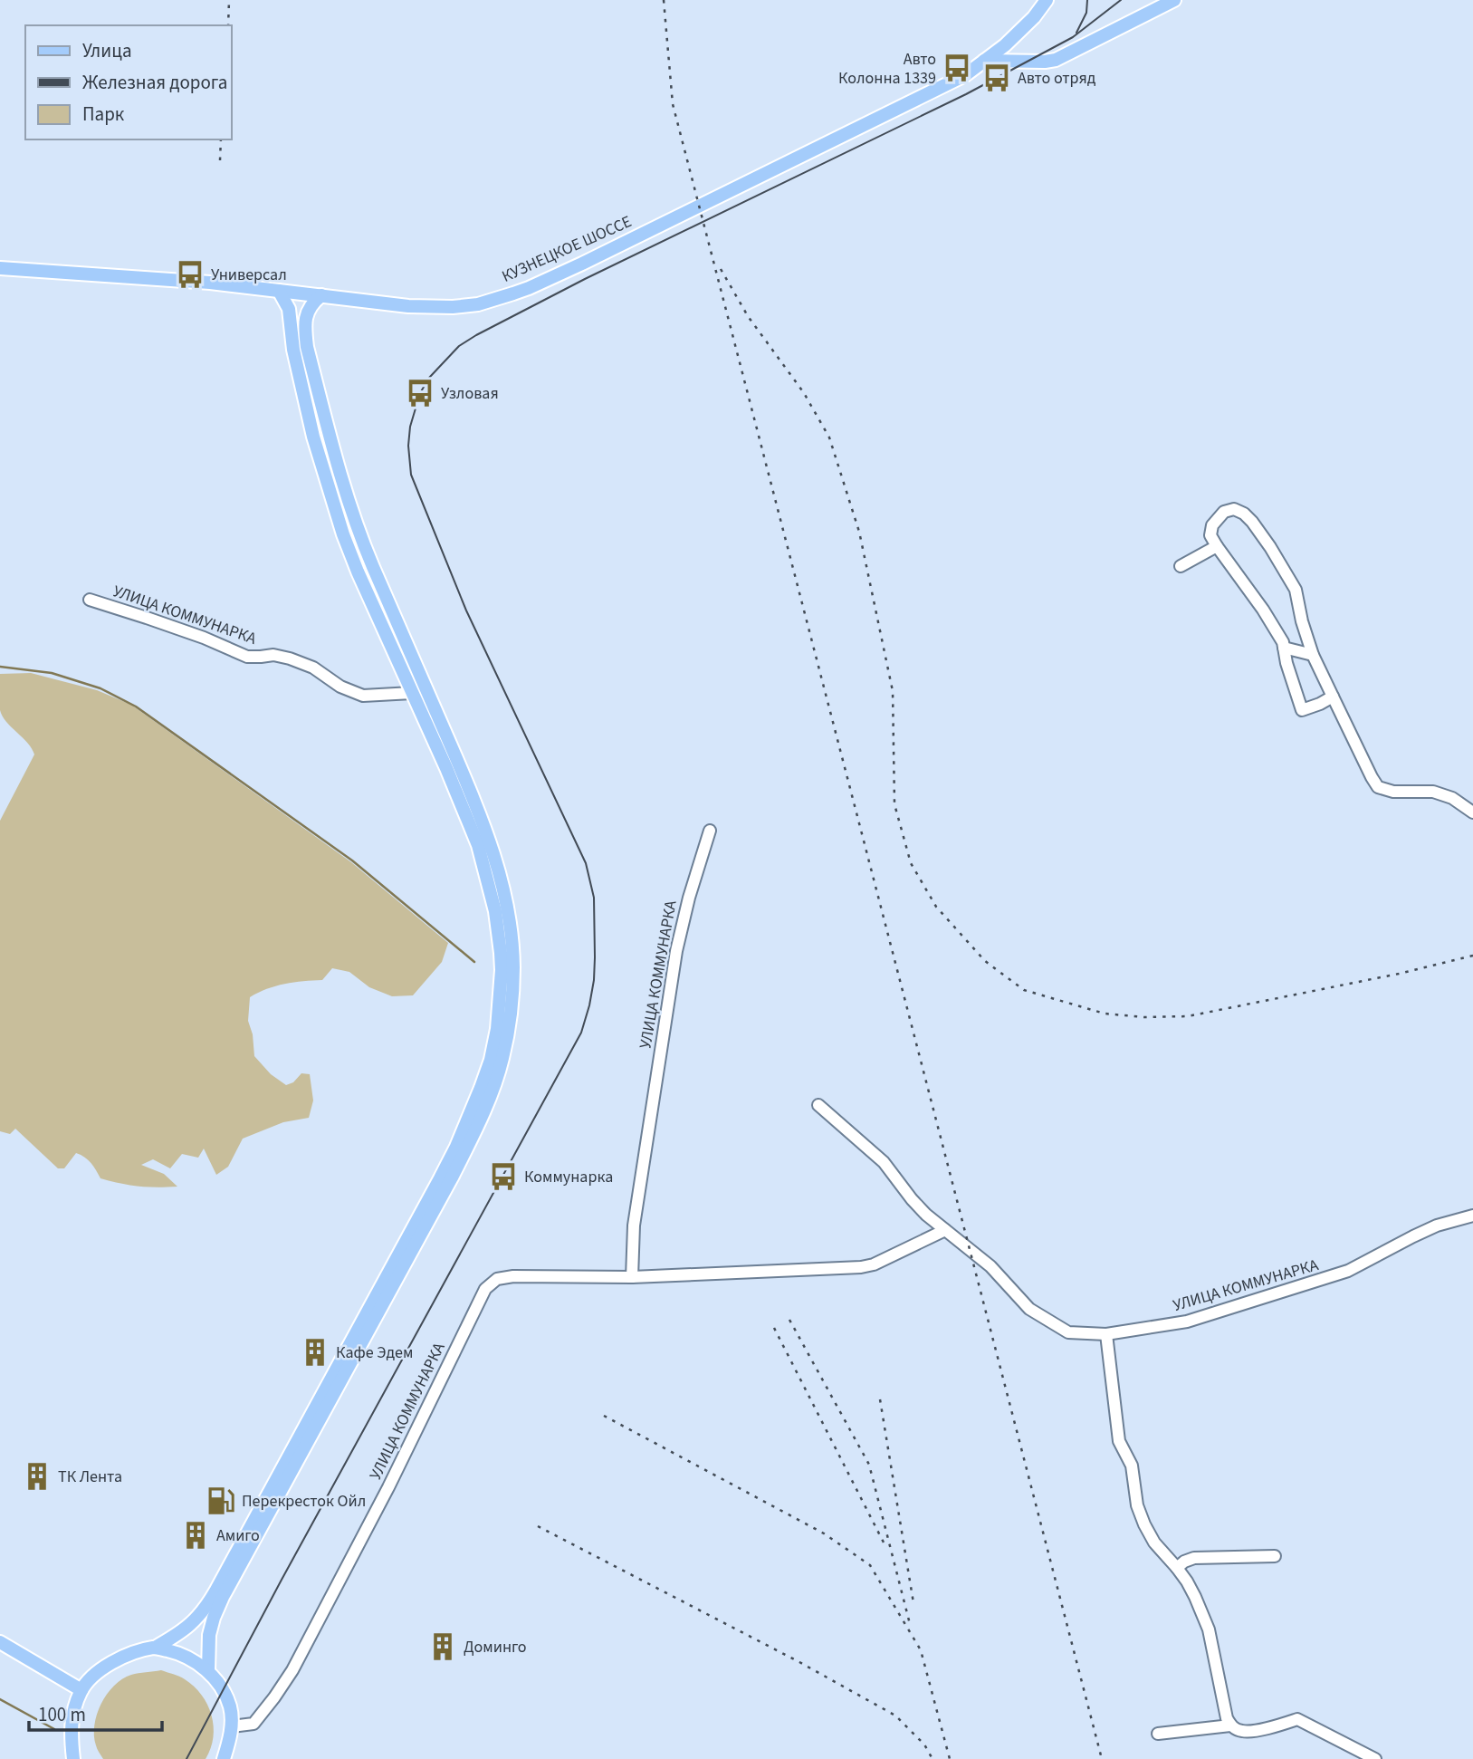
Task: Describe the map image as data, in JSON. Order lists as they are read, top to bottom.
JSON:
{
  "streets": {
    "main road": ["КУЗНЕЦКОЕ ШОССЕ"],
    "street": ["УЛИЦА КОММУНАРКА"]
  },
  "places": {
    "bus stop": [
      "Авто Колонна 1339",
      "Авто отряд",
      "Универсал",
      "Узловая",
      "Коммунарка"
    ],
    "building": [
      "Кафе Эдем",
      "ТК Лента",
      "Амиго",
      "Доминго"
    ],
    "fuel station": ["Перекресток Ойл"]
  },
  "legend": ["Улица", "Железная дорога", "Парк"],
  "scale_bar": "100 m"
}
